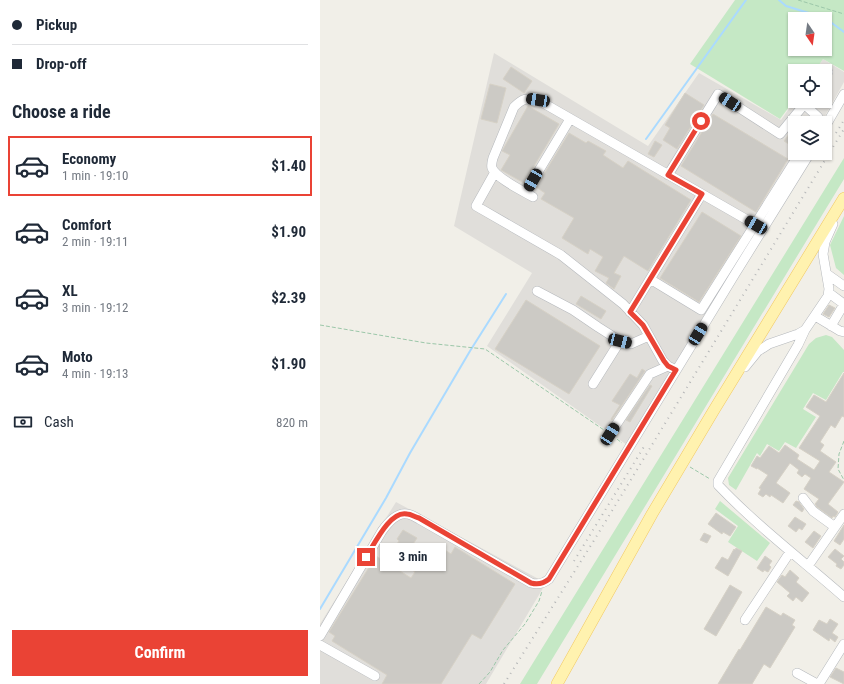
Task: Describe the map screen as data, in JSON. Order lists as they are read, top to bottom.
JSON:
{
  "north": "bottom",
  "page": {
    "banner": ["Pickup", "Drop-off"],
    "heading": "Choose a ride",
    "list": [
      {
        "name": "Economy",
        "note": "1 min · 19:10",
        "value": "$1.40"
      },
      {
        "name": "Comfort",
        "note": "2 min · 19:11",
        "value": "$1.90"
      },
      {
        "name": "XL",
        "note": "3 min · 19:12",
        "value": "$2.39"
      },
      {
        "name": "Moto",
        "note": "4 min · 19:13",
        "value": "$1.90"
      }
    ],
    "pay": ["Cash", "820 m"],
    "bubble": "3 min",
    "buttons": "Confirm"
  }
}
